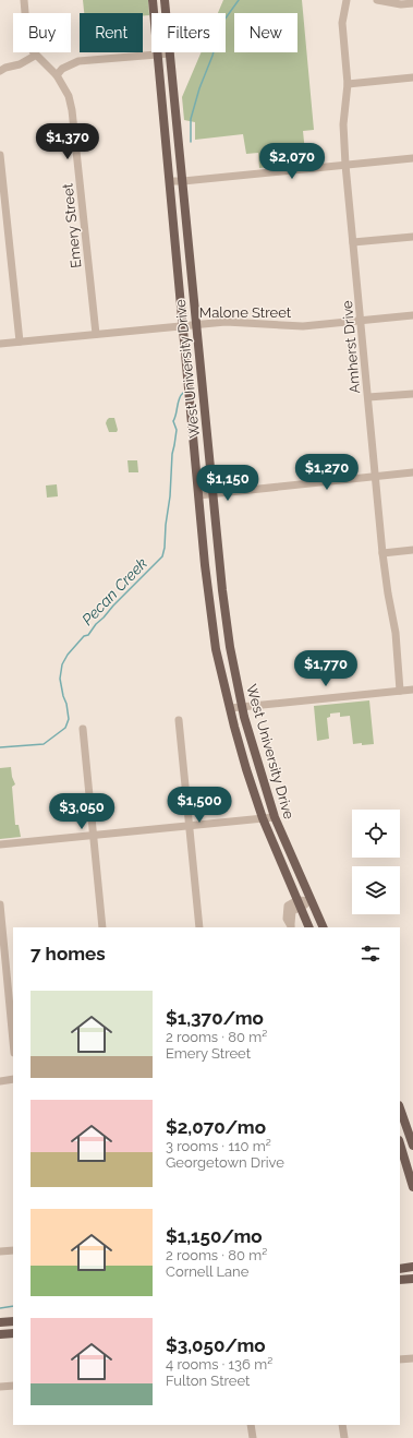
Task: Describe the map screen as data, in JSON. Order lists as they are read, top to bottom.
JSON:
{
  "streets": {
    "main road": ["West University Drive"],
    "street": ["Emery Street", "Malone Street", "Amherst Drive"]
  },
  "crossings": [
    ["Emery Street", "Malone Street"],
    ["Malone Street", "Amherst Drive"],
    ["Malone Street", "West University Drive"]
  ],
  "water": ["Pecan Creek"],
  "page": {
    "chip": [
      "Buy",
      "Rent",
      "Filters",
      "New"
    ],
    "price": [
      "$1,370",
      "$2,070",
      "$1,270",
      "$1,150",
      "$1,770",
      "$1,500",
      "$3,050"
    ],
    "heading": "7 homes",
    "list": [
      {
        "name": "$1,370/mo",
        "note": "2 rooms · 80 m² · Emery Street"
      },
      {
        "name": "$2,070/mo",
        "note": "3 rooms · 110 m² · Georgetown Drive"
      },
      {
        "name": "$1,150/mo",
        "note": "2 rooms · 80 m² · Cornell Lane"
      },
      {
        "name": "$3,050/mo",
        "note": "4 rooms · 136 m² · Fulton Street"
      }
    ]
  }
}
